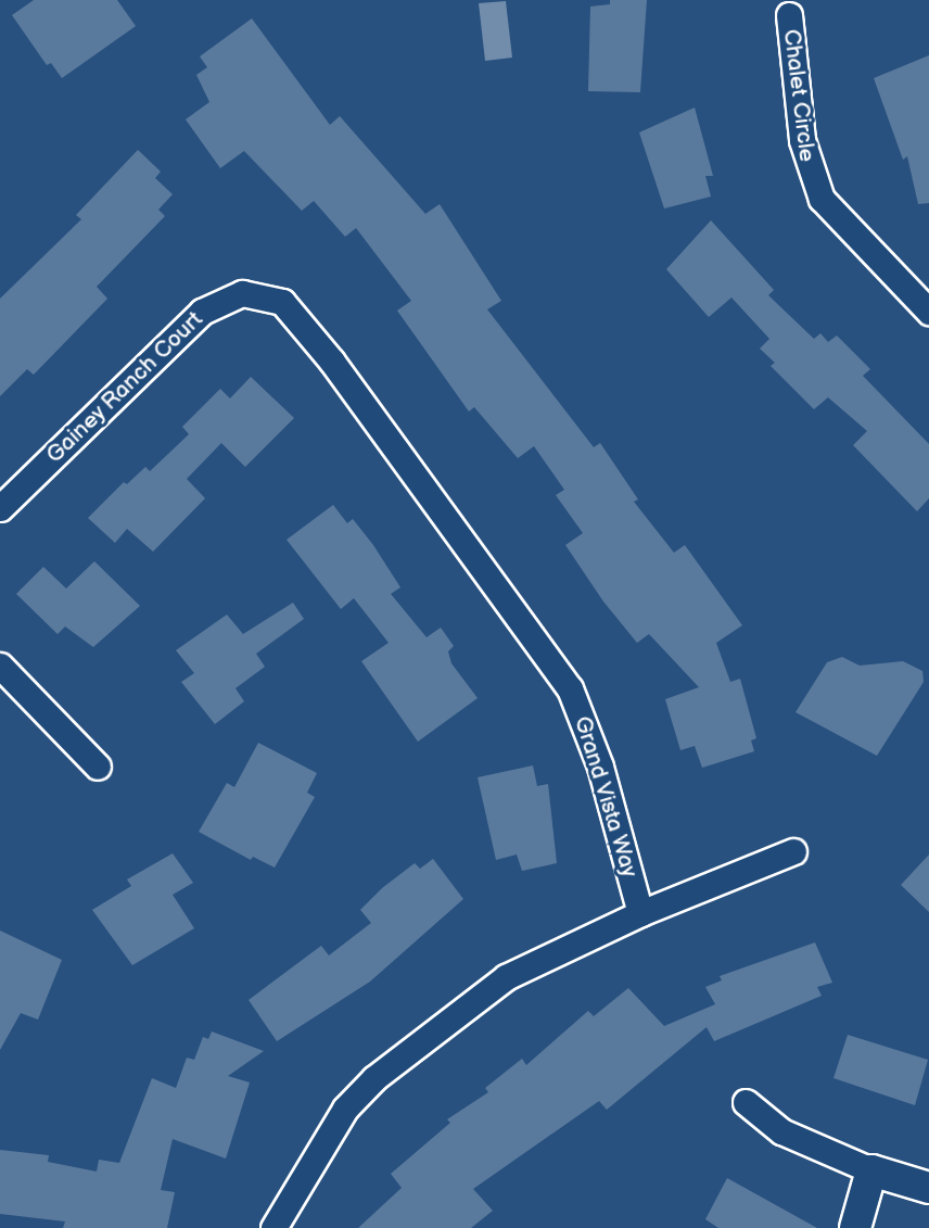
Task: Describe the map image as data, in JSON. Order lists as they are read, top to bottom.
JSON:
{
  "streets": {
    "street": ["Chalet Circle", "Gainey Ranch Court", "Grand Vista Way"]
  },
  "crossings": [
    ["Gainey Ranch Court", "Grand Vista Way"]
  ]
}
